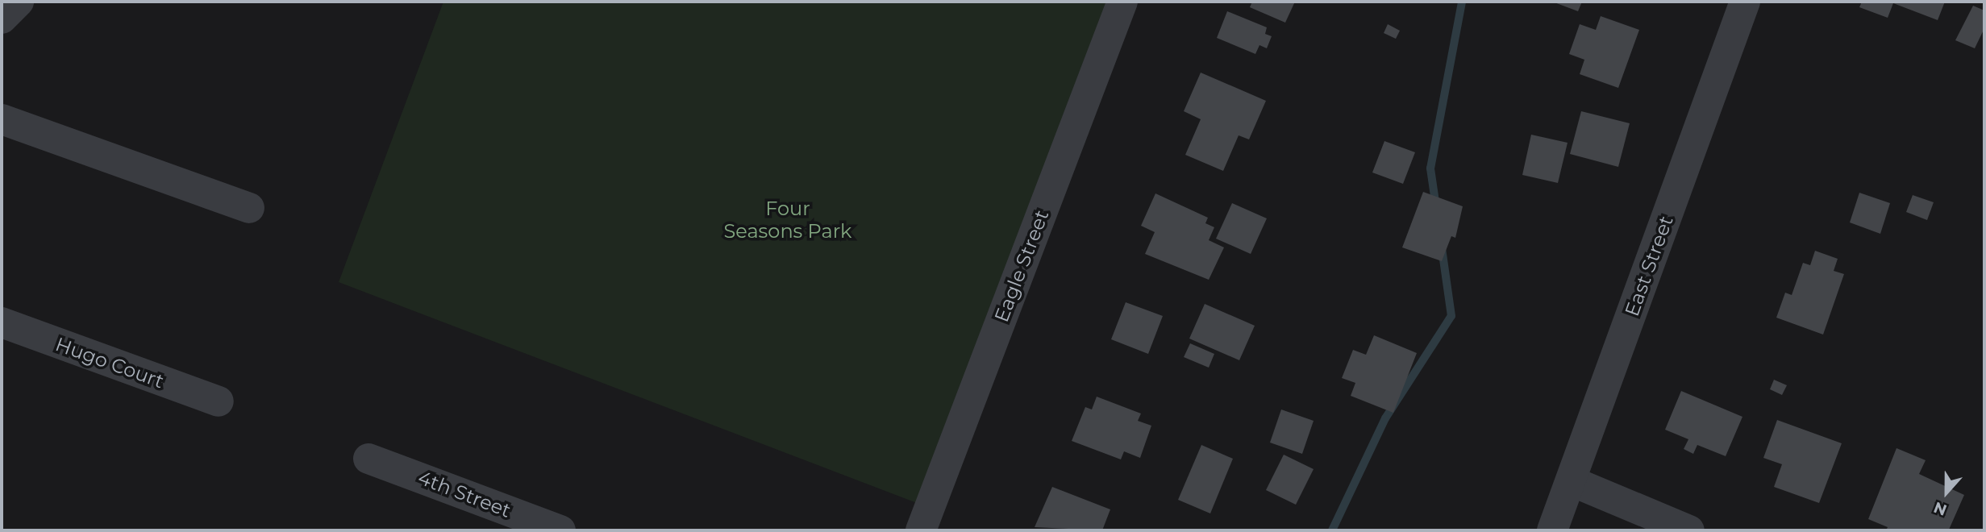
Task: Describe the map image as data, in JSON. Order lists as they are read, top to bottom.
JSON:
{
  "streets": {
    "street": [
      "Eagle Street",
      "East Street",
      "Hugo Court",
      "4th Street"
    ]
  },
  "parks": ["Four Seasons Park"],
  "north": "bottom"
}
